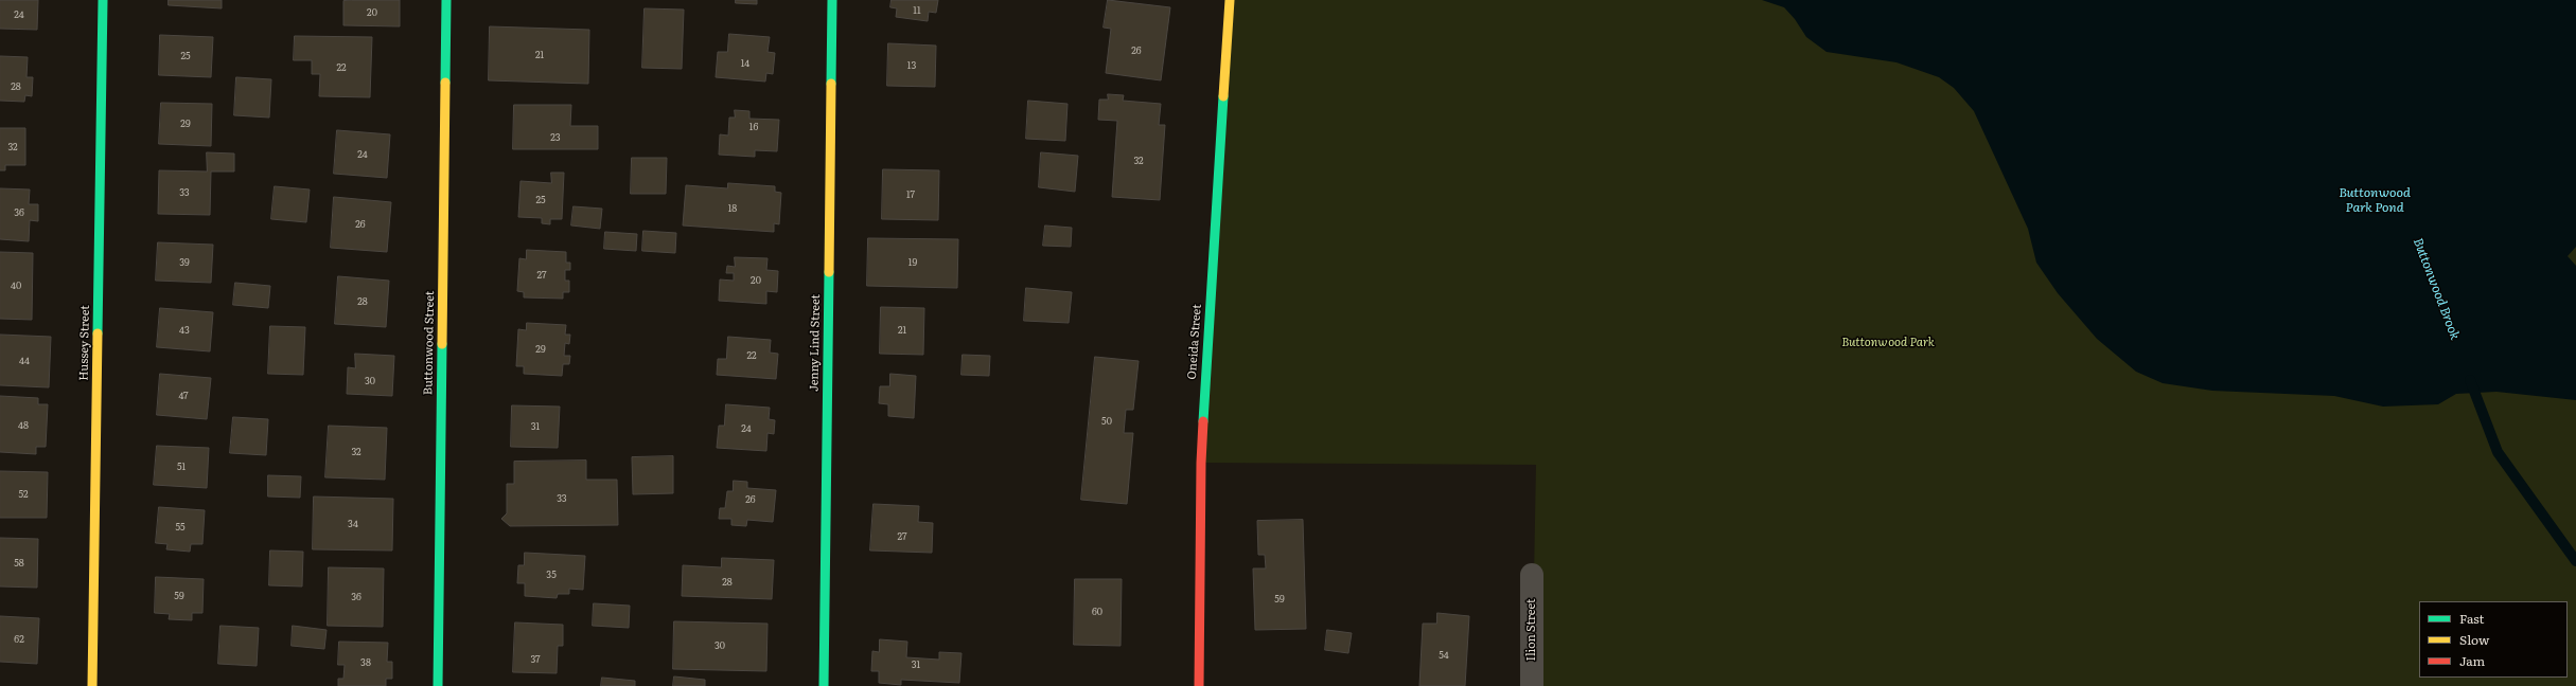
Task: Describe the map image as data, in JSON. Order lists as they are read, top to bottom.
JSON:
{
  "streets": {
    "street": [
      "Oneida Street",
      "Hussey Street",
      "Buttonwood Street",
      "Jenny Lind Street",
      "Ilion Street"
    ]
  },
  "water": ["Buttonwood Park Pond", "Buttonwood Brook"],
  "parks": ["Buttonwood Park"],
  "house_numbers": [
    "11",
    "20",
    "24",
    "26",
    "21",
    "25",
    "14",
    "13",
    "22",
    "28",
    "29",
    "16",
    "23",
    "32",
    "24",
    "32",
    "33",
    "17",
    "25",
    "18",
    "36",
    "26",
    "39",
    "19",
    "27",
    "20",
    "40",
    "28",
    "43",
    "21",
    "29",
    "22",
    "44",
    "30",
    "47",
    "50",
    "48",
    "31",
    "24",
    "32",
    "51",
    "52",
    "33",
    "26",
    "34",
    "55",
    "27",
    "58",
    "35",
    "28",
    "59",
    "36",
    "59",
    "60",
    "62",
    "30",
    "54",
    "37",
    "38",
    "31"
  ],
  "legend": ["Fast", "Slow", "Jam"]
}
